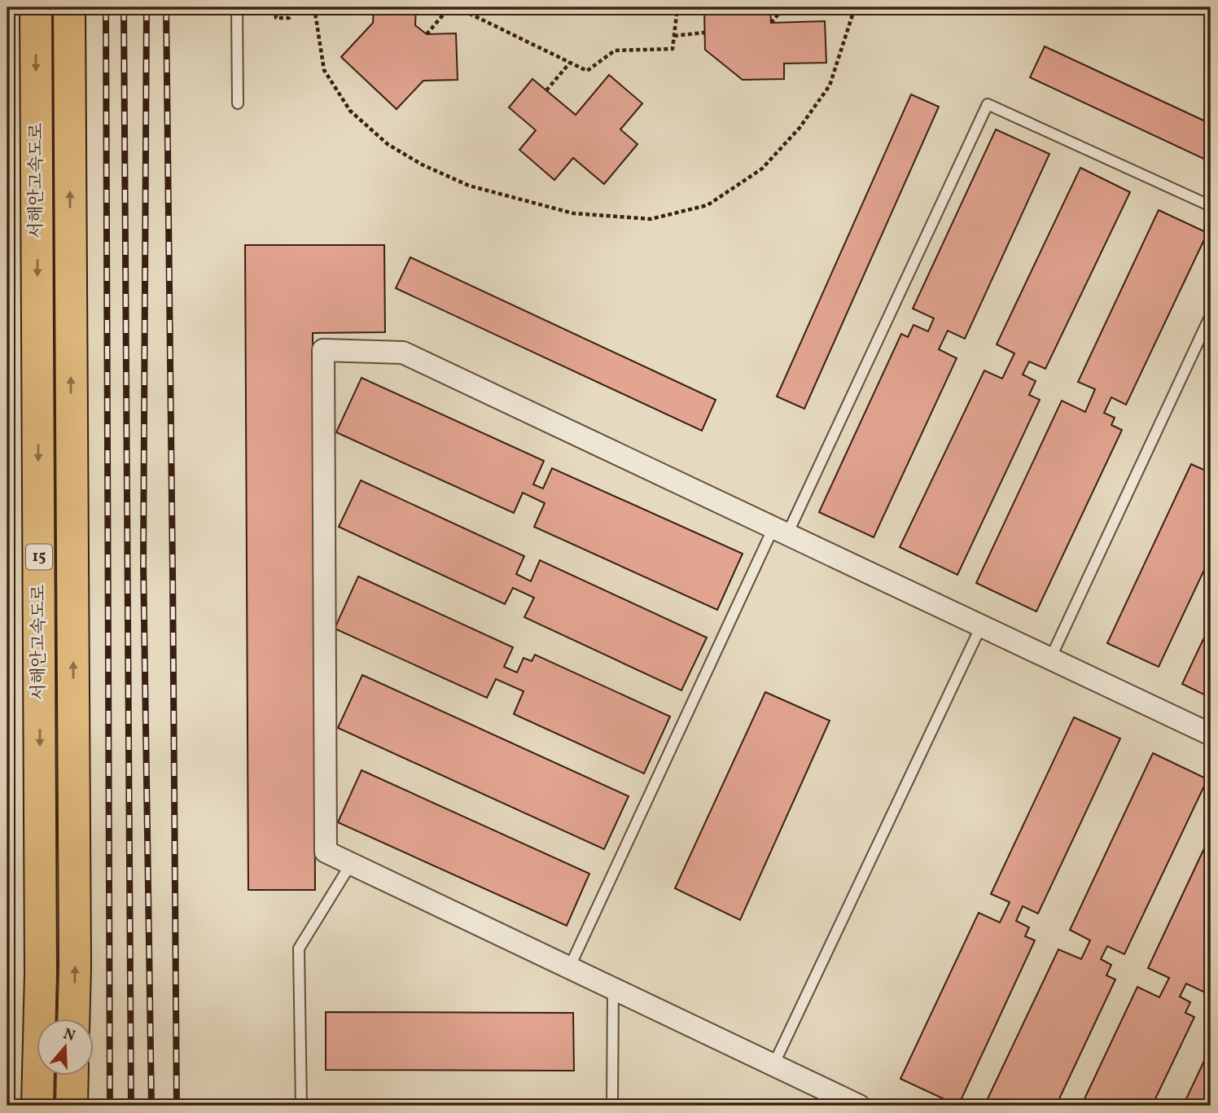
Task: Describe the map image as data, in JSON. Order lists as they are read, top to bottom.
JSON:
{
  "streets": {
    "highway": ["서해안고속도로", "15"]
  },
  "north": "top"
}
